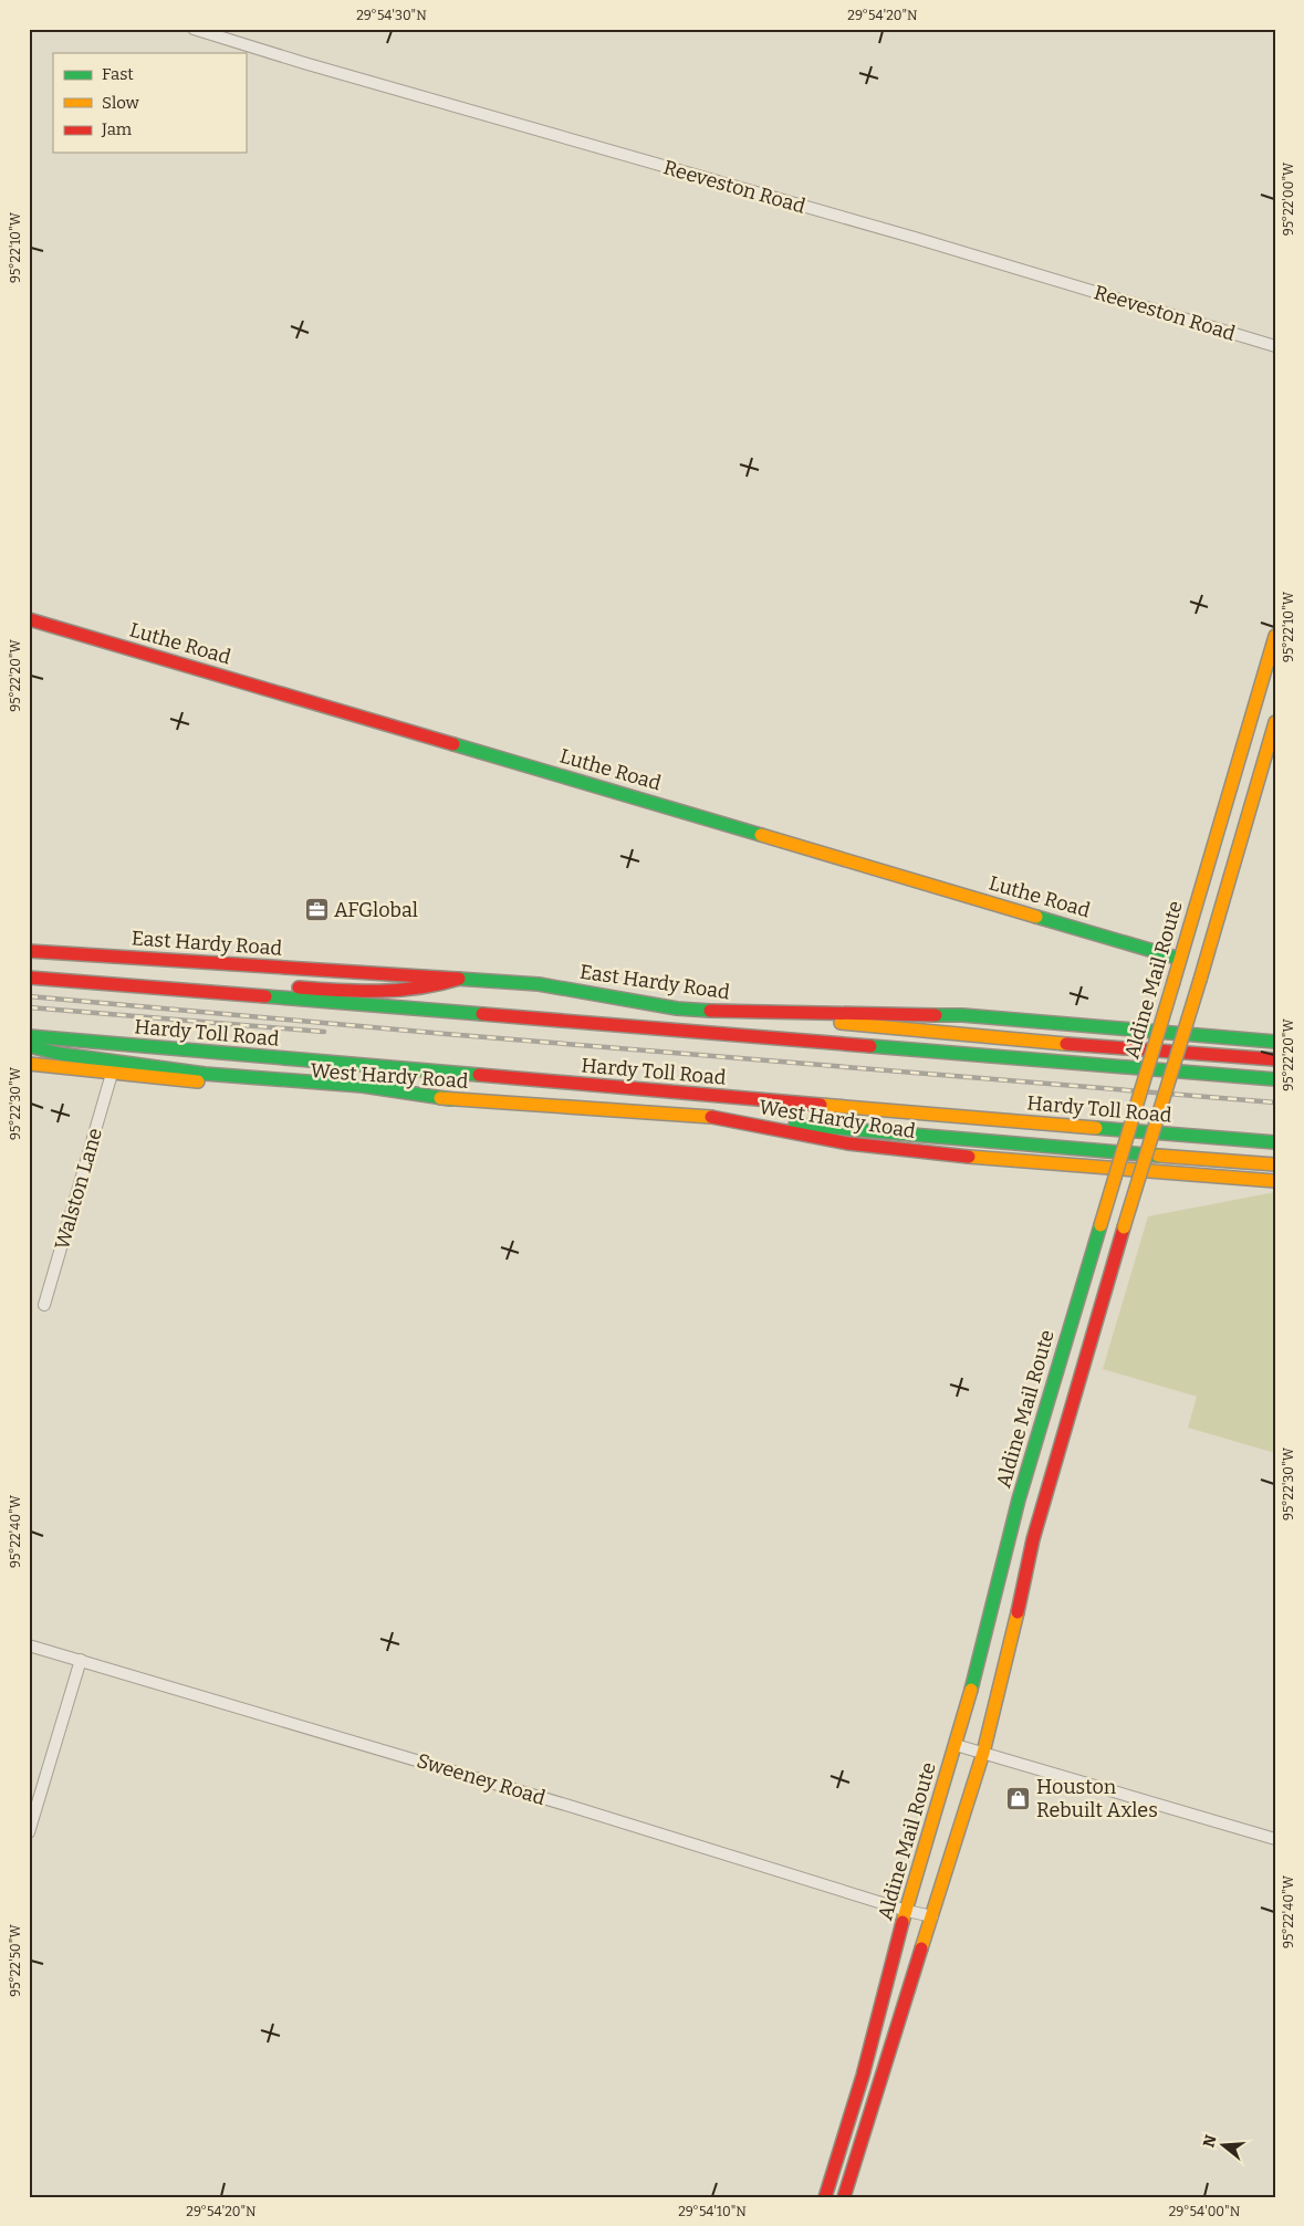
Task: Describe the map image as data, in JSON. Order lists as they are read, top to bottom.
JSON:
{
  "streets": {
    "main road": [
      "Luthe Road",
      "East Hardy Road",
      "Aldine Mail Route",
      "Hardy Toll Road",
      "West Hardy Road"
    ],
    "street": ["Reeveston Road", "Walston Lane", "Sweeney Road"]
  },
  "crossings": [
    ["Luthe Road", "Aldine Mail Route"],
    ["Aldine Mail Route", "Sweeney Road"],
    ["West Hardy Road", "Walston Lane"]
  ],
  "places": {
    "office": ["AFGlobal"],
    "shop": ["Houston Rebuilt Axles"]
  },
  "legend": ["Fast", "Slow", "Jam"],
  "north": "left",
  "coordinates": [
    "29°54'30\"N",
    "29°54'20\"N",
    "95°22'00\"W",
    "95°22'10\"W",
    "95°22'20\"W",
    "95°22'30\"W",
    "95°22'40\"W",
    "95°22'50\"W",
    "29°54'10\"N",
    "29°54'00\"N"
  ]
}
